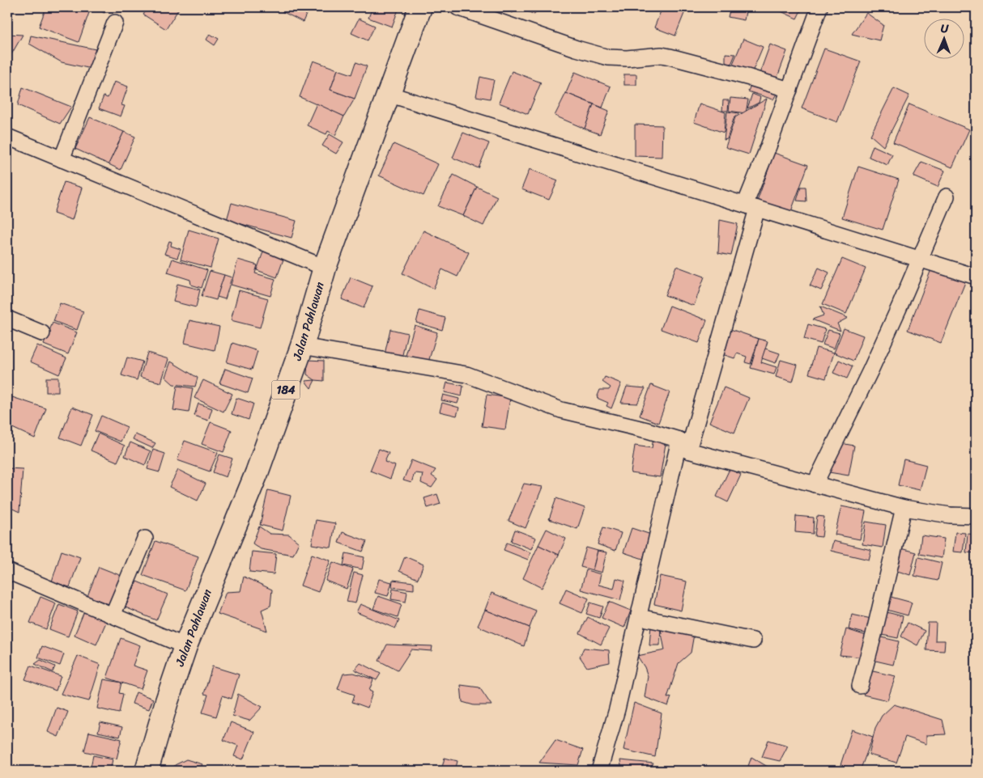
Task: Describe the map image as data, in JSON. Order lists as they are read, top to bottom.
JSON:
{
  "streets": {
    "main road": ["Jalan Pahlawan", "184"]
  },
  "north": "top"
}
